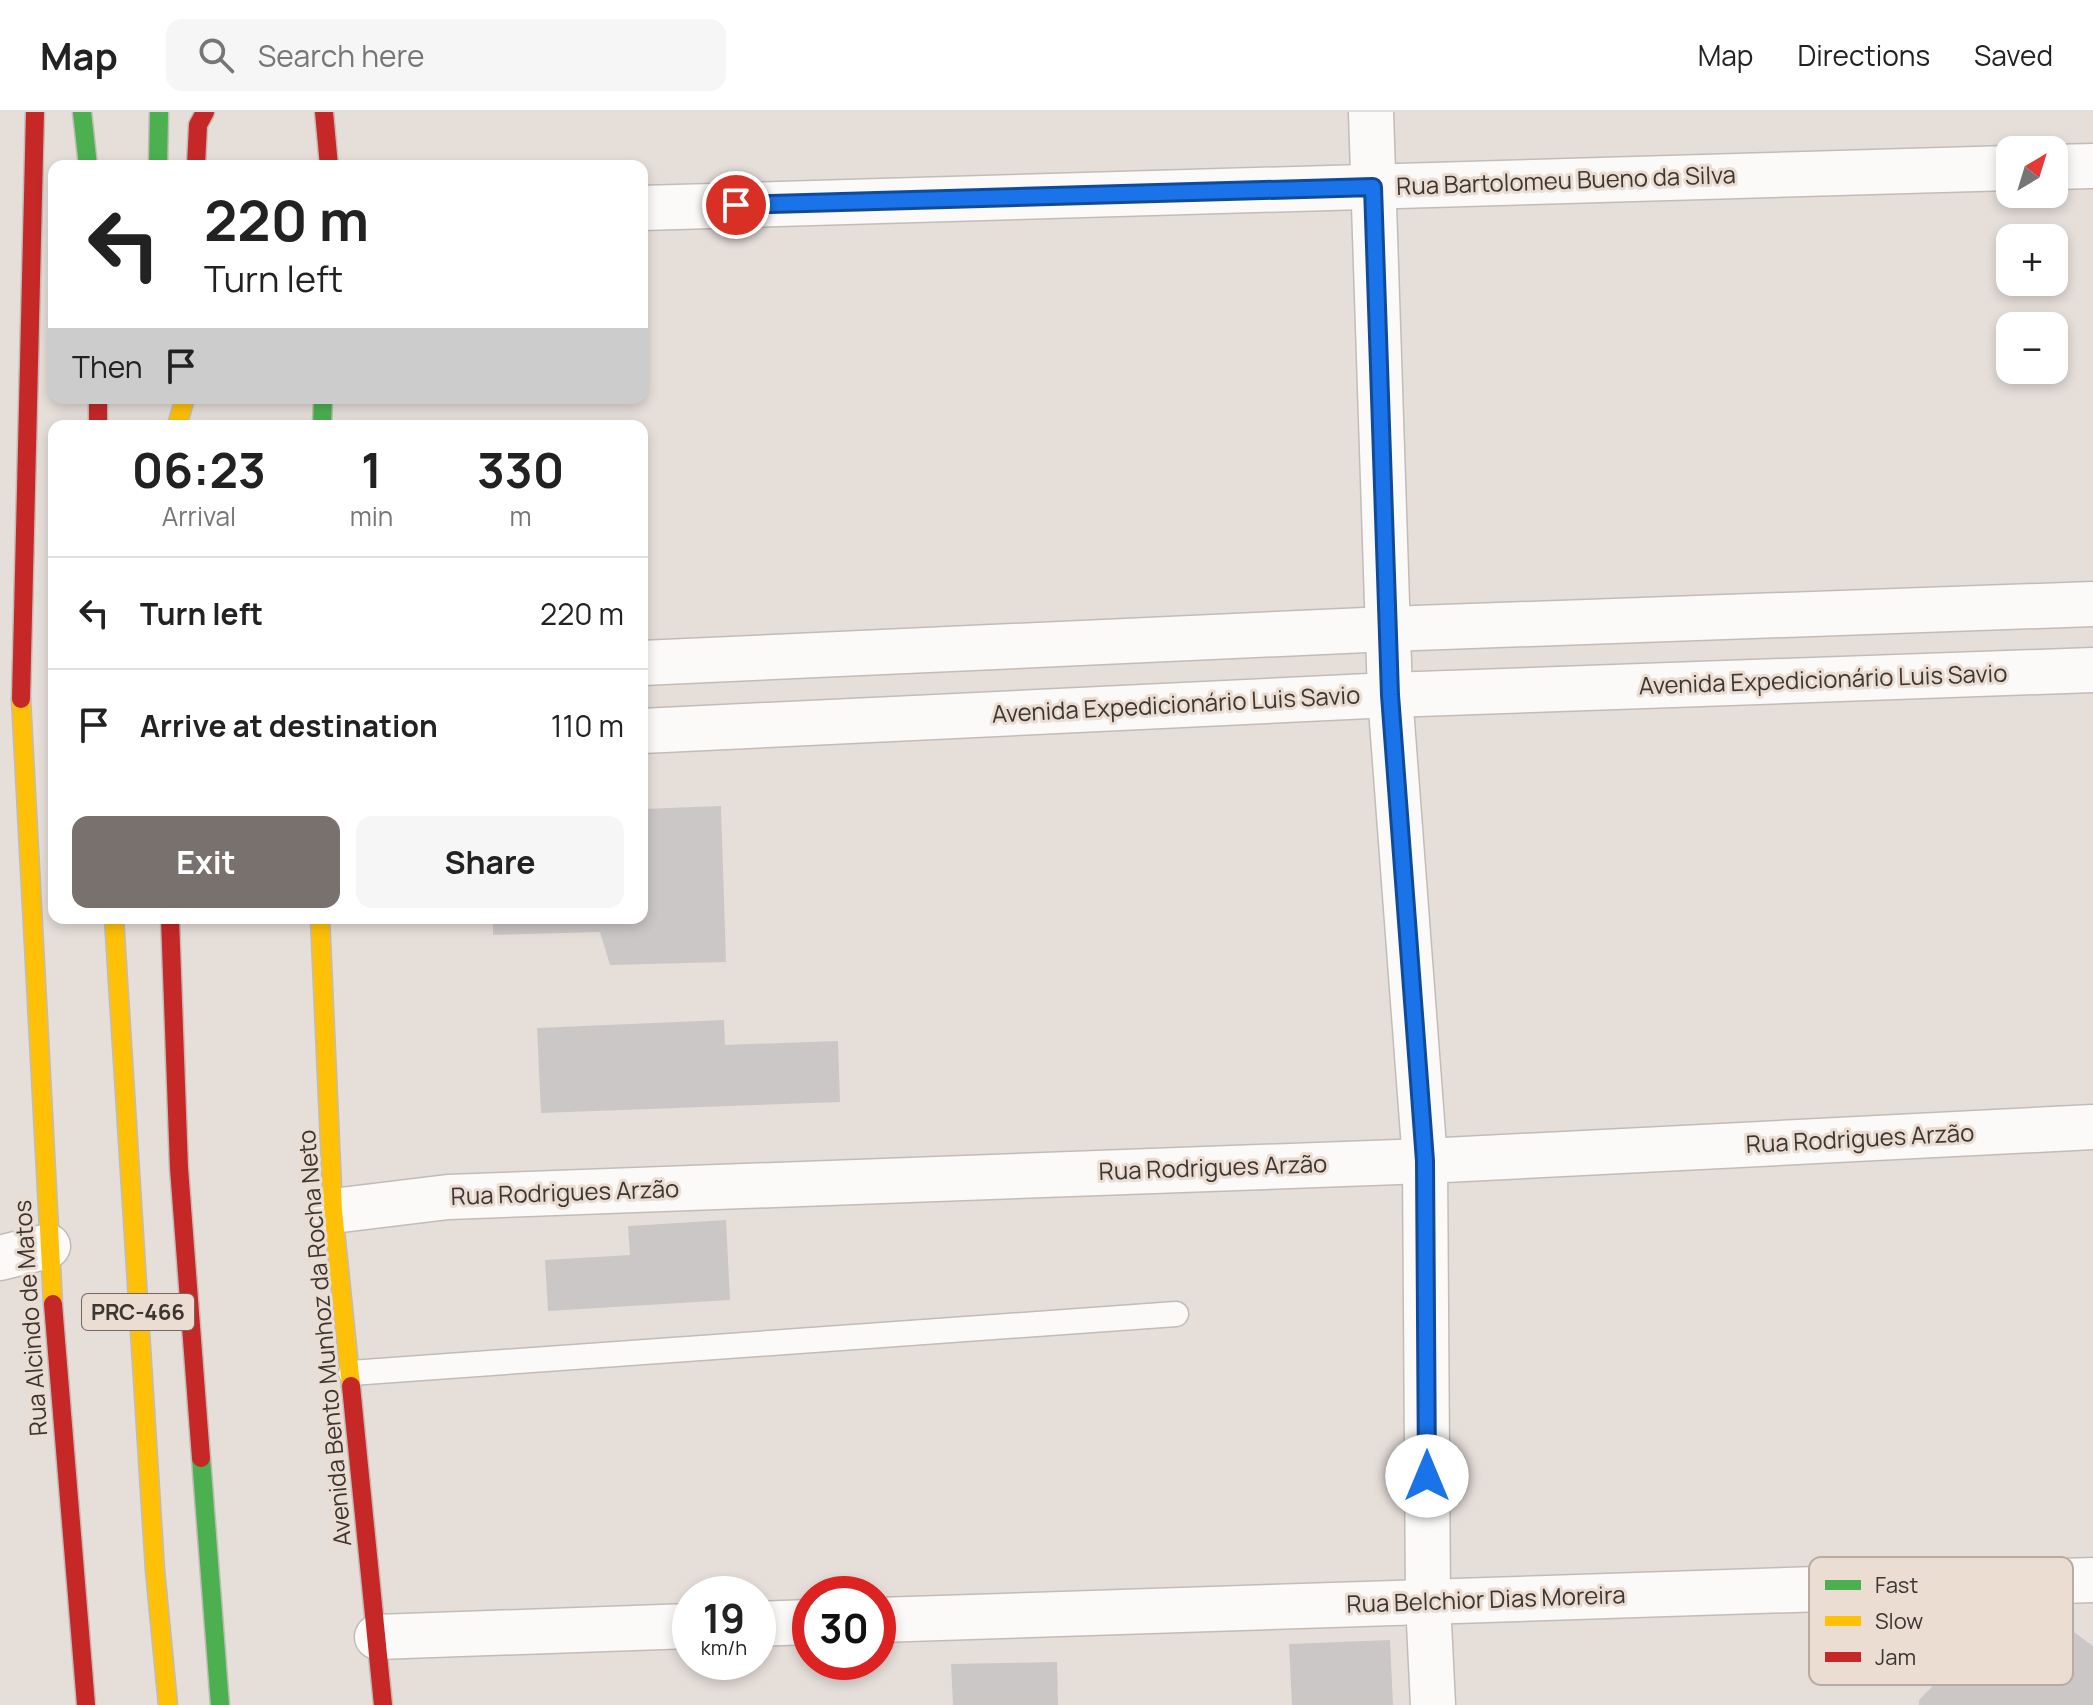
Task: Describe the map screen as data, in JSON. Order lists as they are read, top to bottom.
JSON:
{
  "streets": {
    "main road": ["PRC-466", "Rua Alcindo de Matos", "Avenida Bento Munhoz da Rocha Neto"],
    "street": [
      "Rua Bartolomeu Bueno da Silva",
      "Avenida Expedicionário Luis Savio",
      "Rua Rodrigues Arzão",
      "Rua Belchior Dias Moreira"
    ]
  },
  "crossings": [
    ["Rua Rodrigues Arzão", "Avenida Bento Munhoz da Rocha Neto"]
  ],
  "legend": ["Fast", "Slow", "Jam"],
  "north": "top right",
  "page": {
    "header": "Map",
    "search": "Search here",
    "nav": ["Map", "Directions", "Saved"],
    "map_buttons": ["+", "−"],
    "turn": ["220 m", "Turn left"],
    "then": "Then",
    "eta": [
      "06:23",
      "Arrival",
      "1",
      "min",
      "330",
      "m"
    ],
    "list": [
      {
        "name": "Turn left",
        "value": "220 m"
      },
      {
        "name": "Arrive at destination",
        "value": "110 m"
      }
    ],
    "buttons": ["Exit", "Share"],
    "speed": "19 km/h",
    "limit": "30"
  }
}
